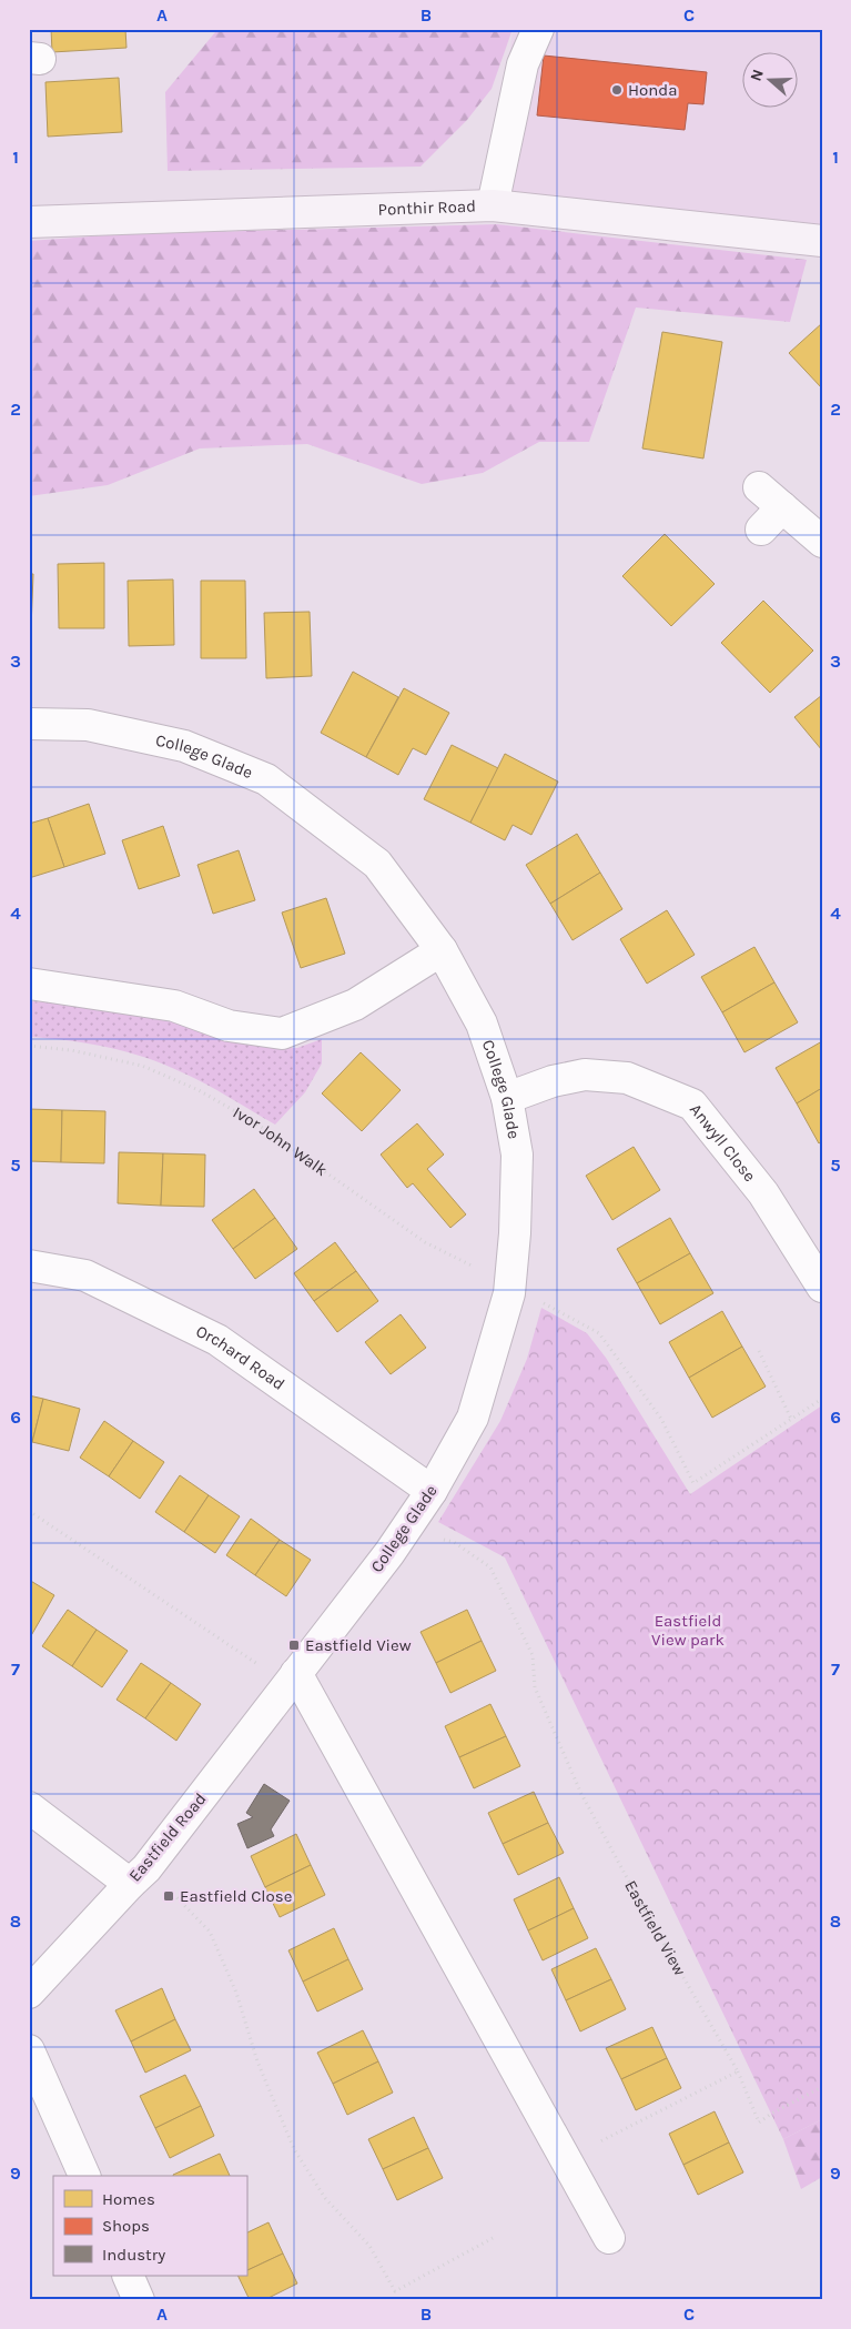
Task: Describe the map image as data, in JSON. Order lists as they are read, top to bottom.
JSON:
{
  "streets": {
    "main road": ["Ponthir Road"],
    "street": [
      "College Glade",
      "Anwyll Close",
      "Orchard Road",
      "Eastfield Road"
    ],
    "path": ["Ivor John Walk", "Eastfield View"]
  },
  "crossings": [
    ["College Glade", "Ivor John Walk"],
    ["College Glade", "Anwyll Close"],
    ["College Glade", "Orchard Road"],
    ["College Glade", "Eastfield Road"],
    ["College Glade", "Eastfield View"]
  ],
  "parks": ["Eastfield View park"],
  "places": {
    "other": ["Honda"],
    "transit": ["Eastfield View", "Eastfield Close"]
  },
  "legend": ["Homes", "Shops", "Industry"],
  "north": "left",
  "grid": {
    "columns": ["A", "B", "C"],
    "rows": [
      "1",
      "2",
      "3",
      "4",
      "5",
      "6",
      "7",
      "8",
      "9"
    ]
  }
}
